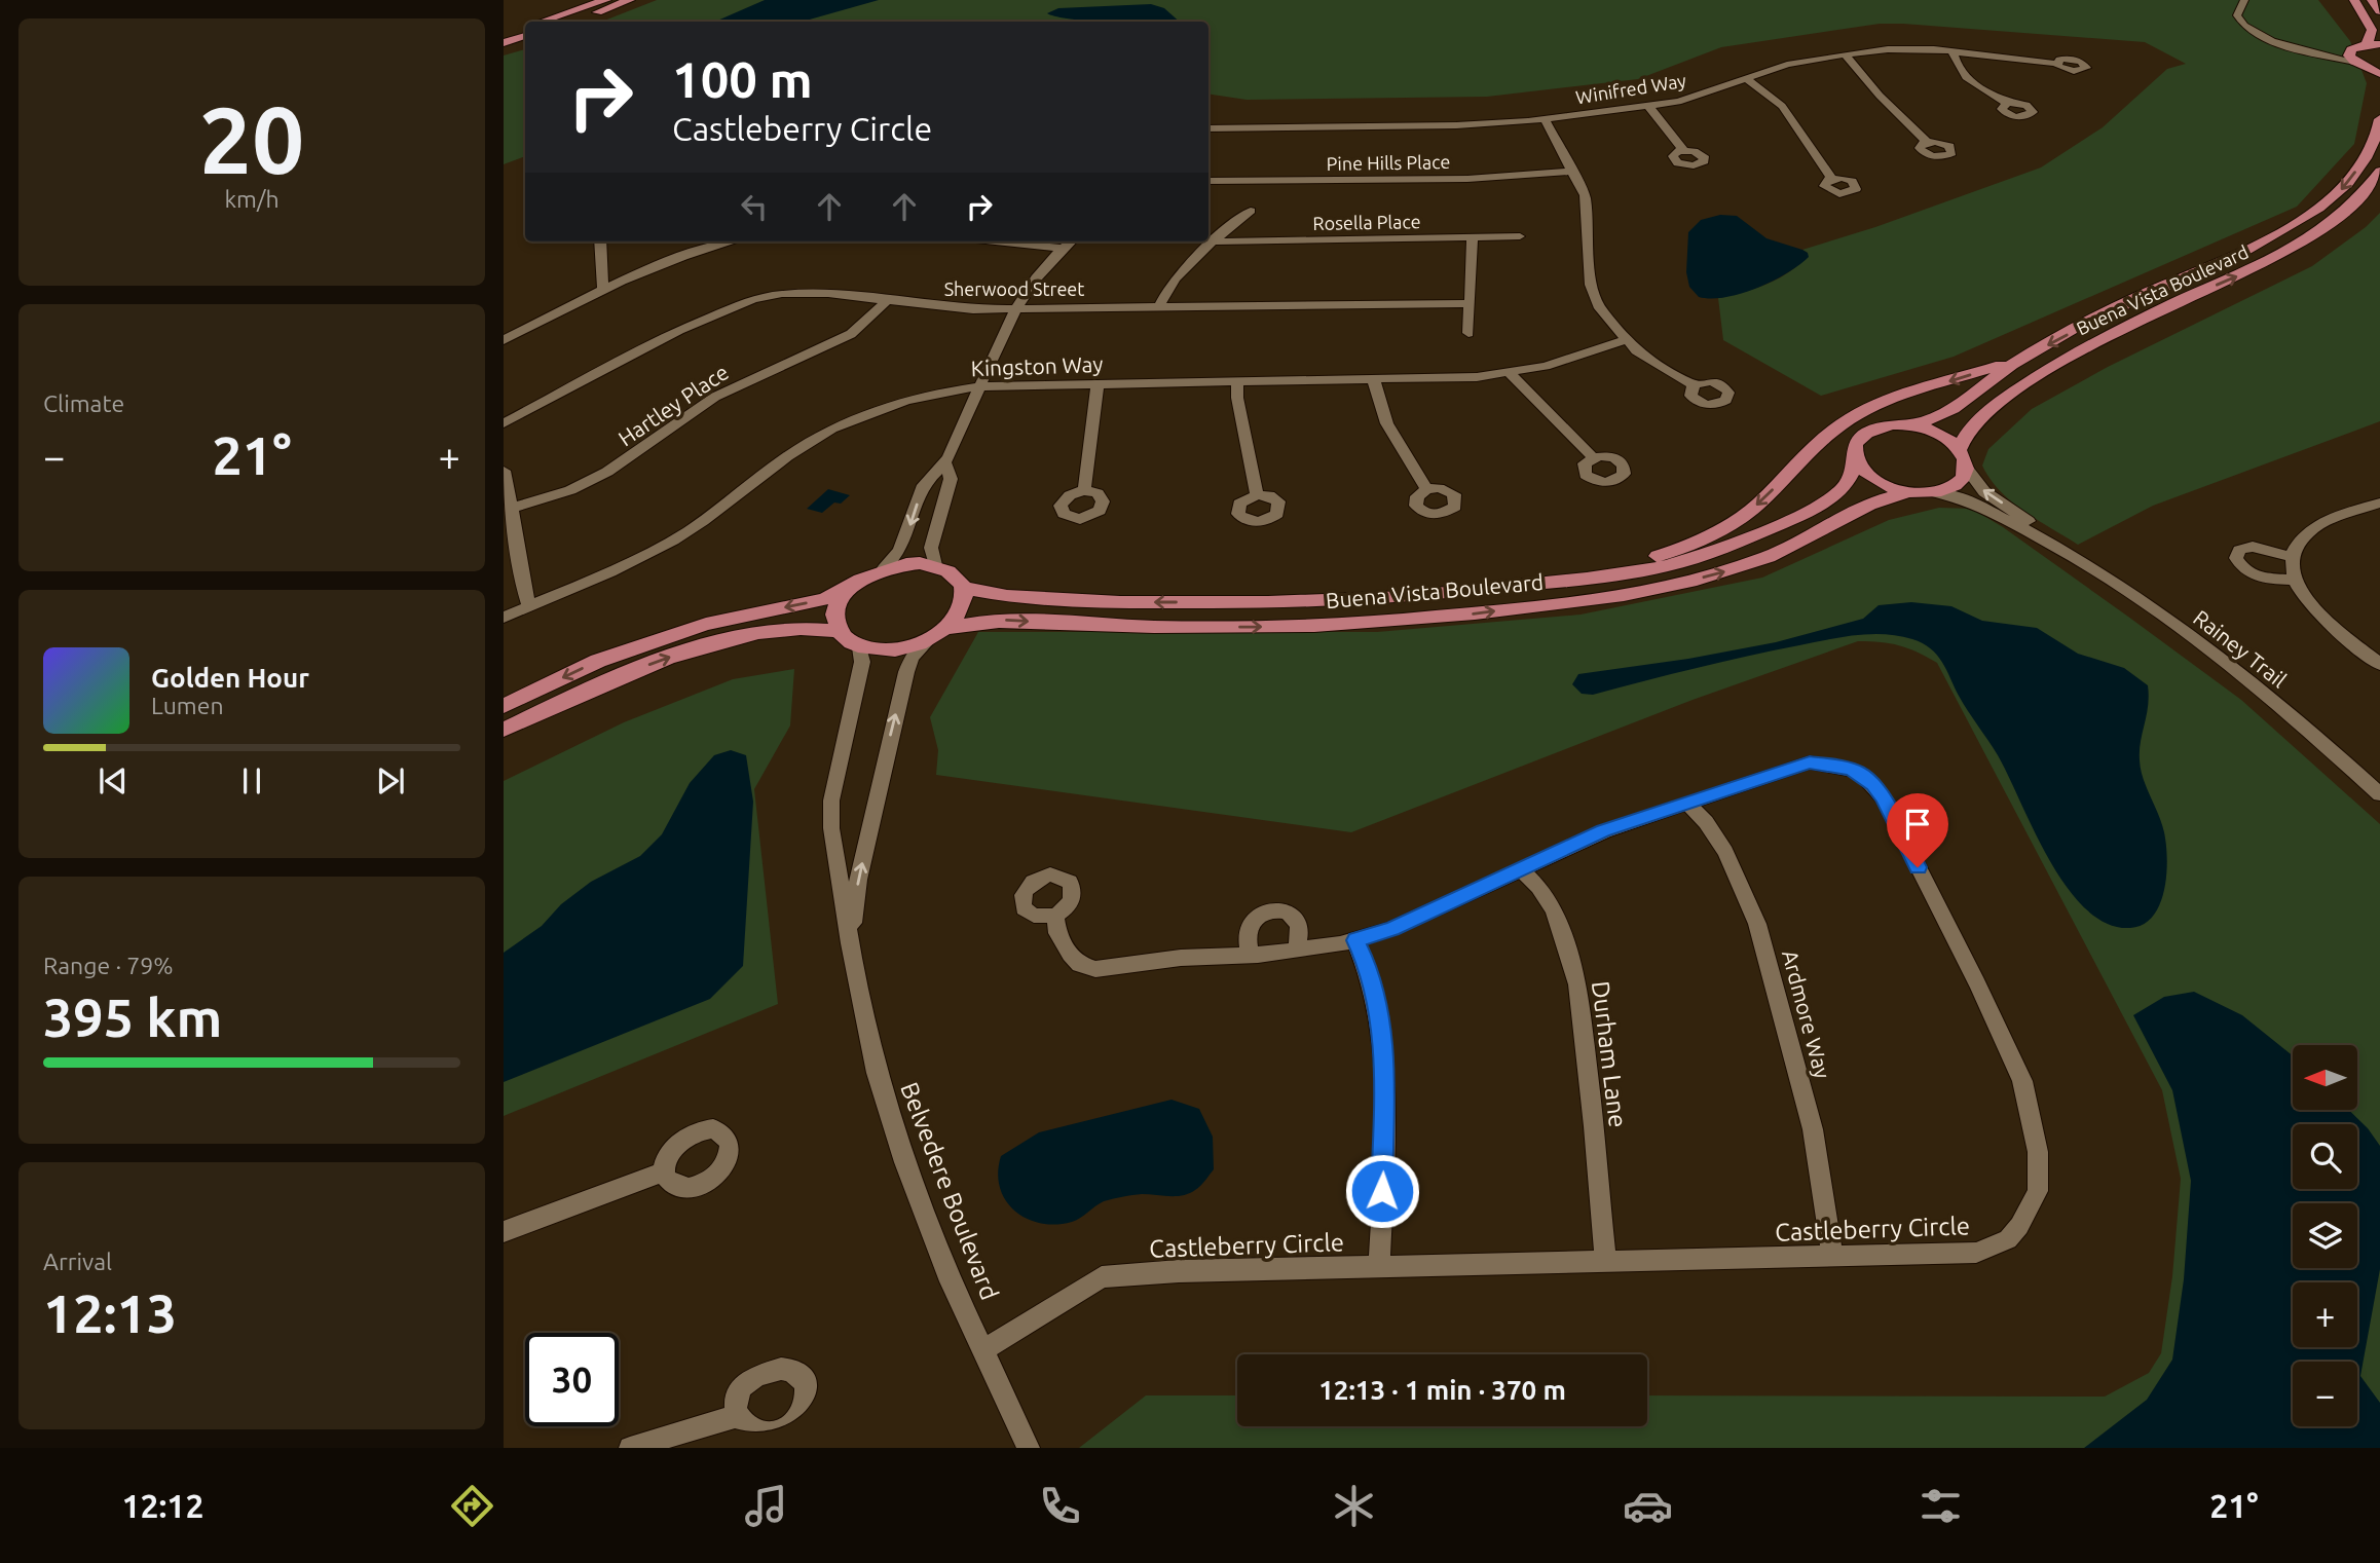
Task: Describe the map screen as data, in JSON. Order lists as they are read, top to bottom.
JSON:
{
  "streets": {
    "main road": ["Buena Vista Boulevard"],
    "street": [
      "Winifred Way",
      "Pine Hills Place",
      "Rosella Place",
      "Sherwood Street",
      "Kingston Way",
      "Hartley Place",
      "Rainey Trail",
      "Ardmore Way",
      "Durham Lane",
      "Belvedere Boulevard",
      "Castleberry Circle"
    ]
  },
  "crossings": [
    ["Sherwood Street", "Hartley Place"],
    ["Buena Vista Boulevard", "Rainey Trail"],
    ["Buena Vista Boulevard", "Belvedere Boulevard"],
    ["Ardmore Way", "Castleberry Circle"],
    ["Durham Lane", "Castleberry Circle"],
    ["Belvedere Boulevard", "Castleberry Circle"]
  ],
  "north": "left",
  "page": {
    "tile": [
      ["20", "km/h"],
      "Climate",
      ["Range · 79%", "395 km"],
      ["Arrival", "12:13"]
    ],
    "turn": ["100 m", "Castleberry Circle"],
    "heat": ["−", "21°", "+"],
    "song": ["Golden Hour", "Lumen"],
    "map_buttons": ["+", "−"],
    "limit": "30",
    "trip": "12:13 · 1 min · 370 m",
    "tabs": ["12:12", "21°"]
  }
}
